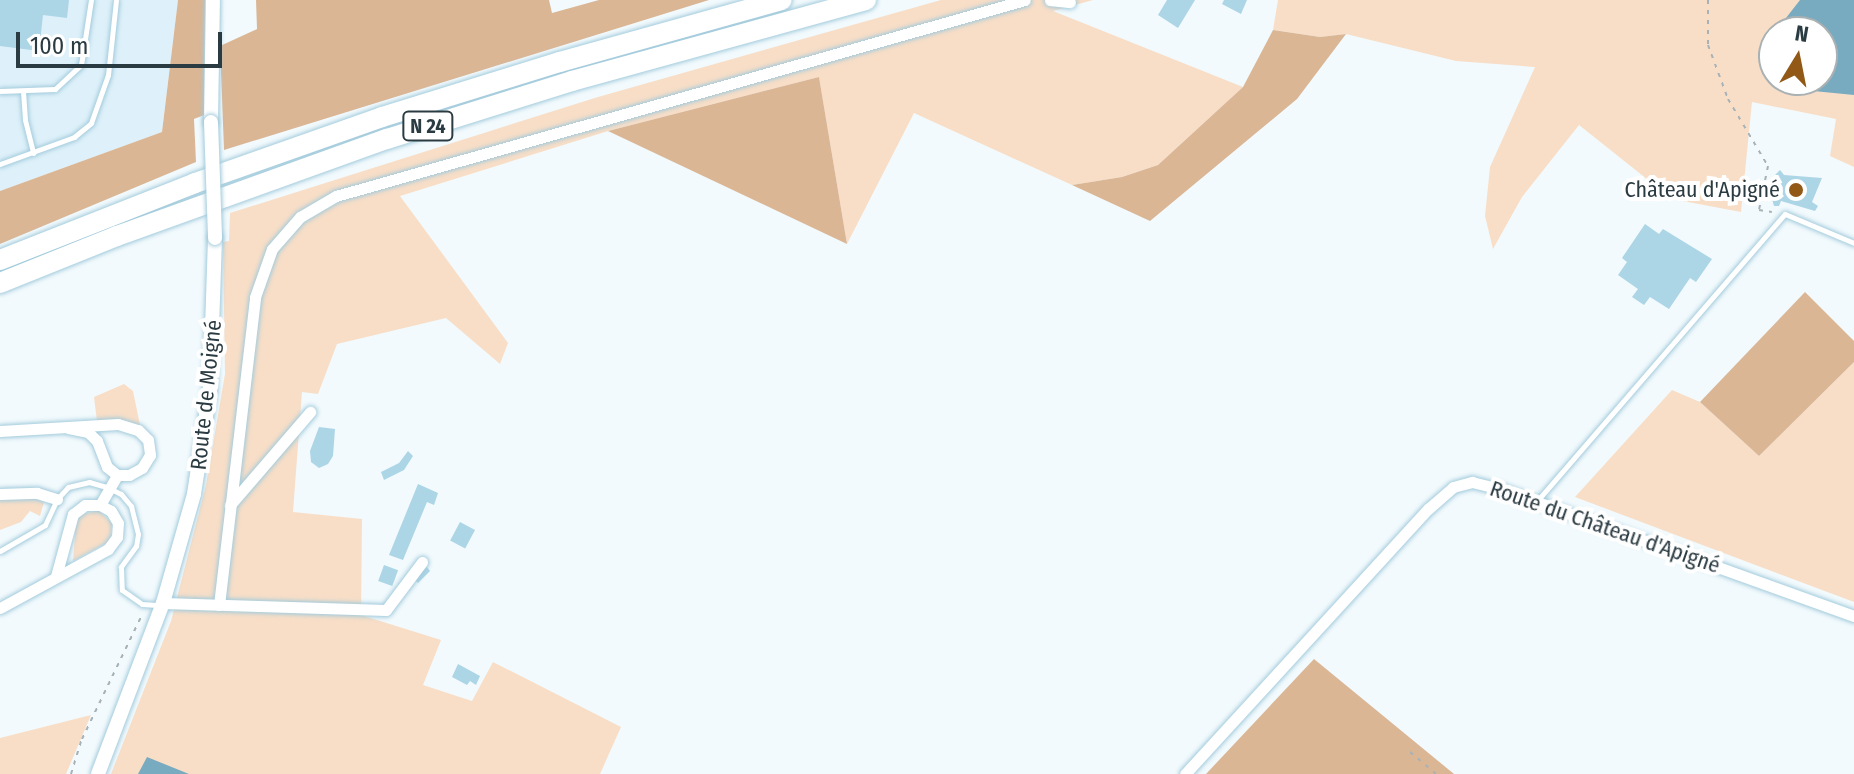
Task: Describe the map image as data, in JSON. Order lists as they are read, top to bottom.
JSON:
{
  "streets": {
    "highway": ["N 24"],
    "street": ["Route de Moigné", "Route du Château d'Apigné"]
  },
  "places": ["Château d'Apigné"],
  "scale_bar": "100 m",
  "north": "top"
}
